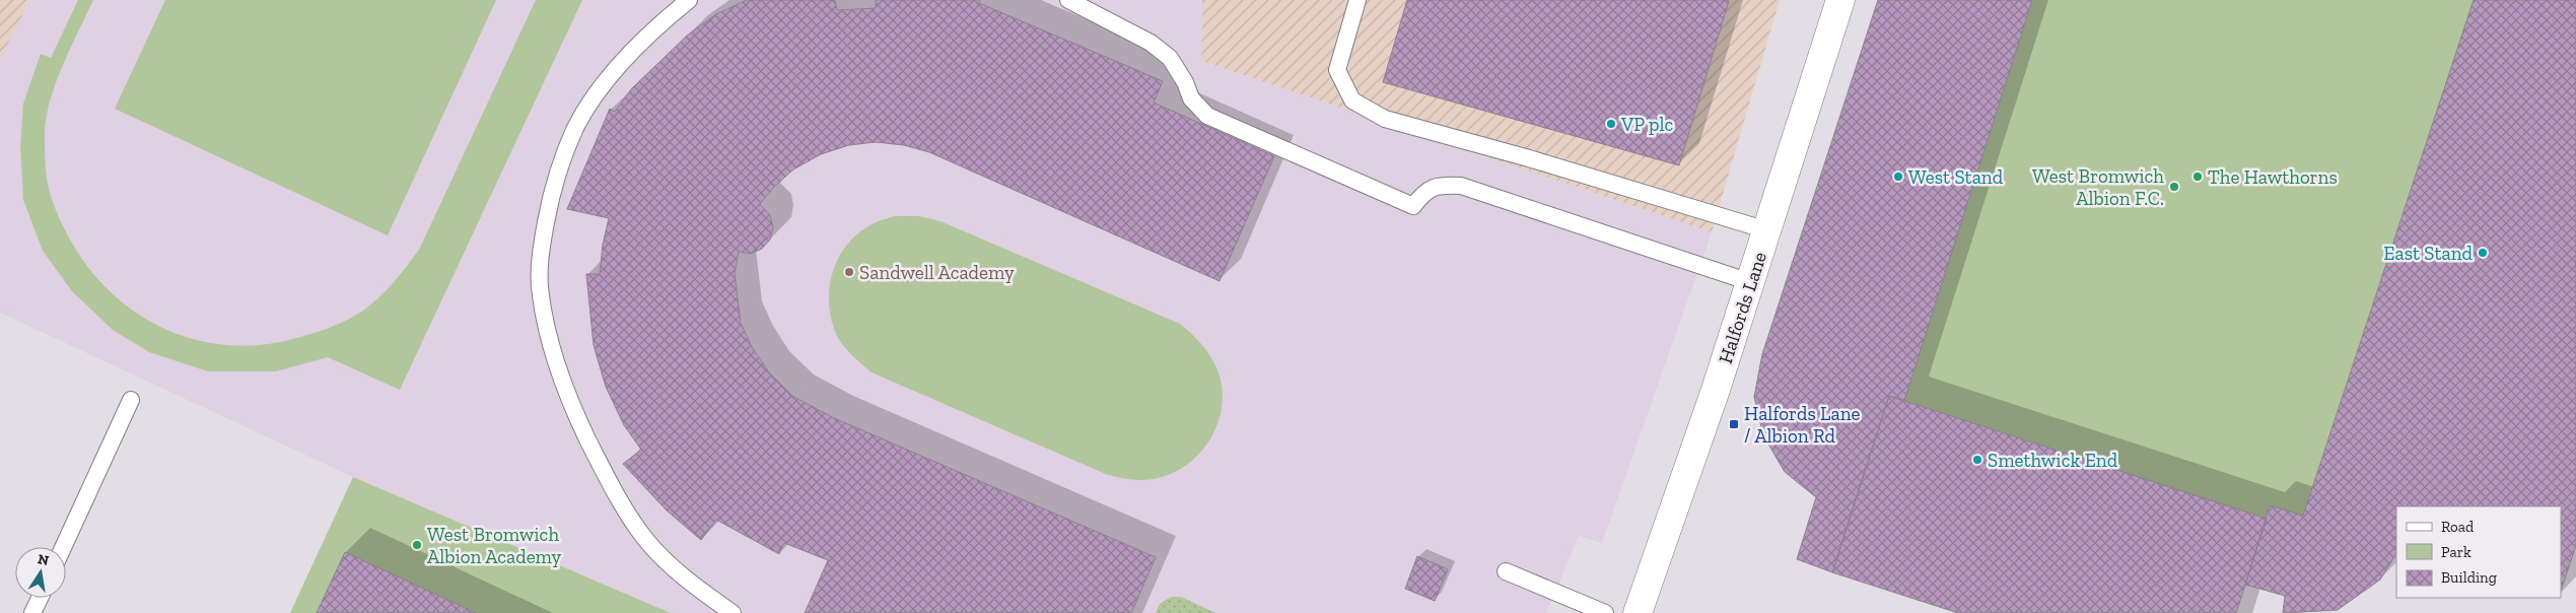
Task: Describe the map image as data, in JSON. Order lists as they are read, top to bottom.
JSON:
{
  "streets": {
    "street": ["Halfords Lane"]
  },
  "places": {
    "other": [
      "VP plc",
      "West Stand",
      "The Hawthorns",
      "West Bromwich Albion F.C.",
      "East Stand",
      "Sandwell Academy",
      "Smethwick End",
      "West Bromwich Albion Academy"
    ],
    "transit": ["Halfords Lane / Albion Rd"]
  },
  "legend": ["Road", "Park", "Building"],
  "north": "top"
}
